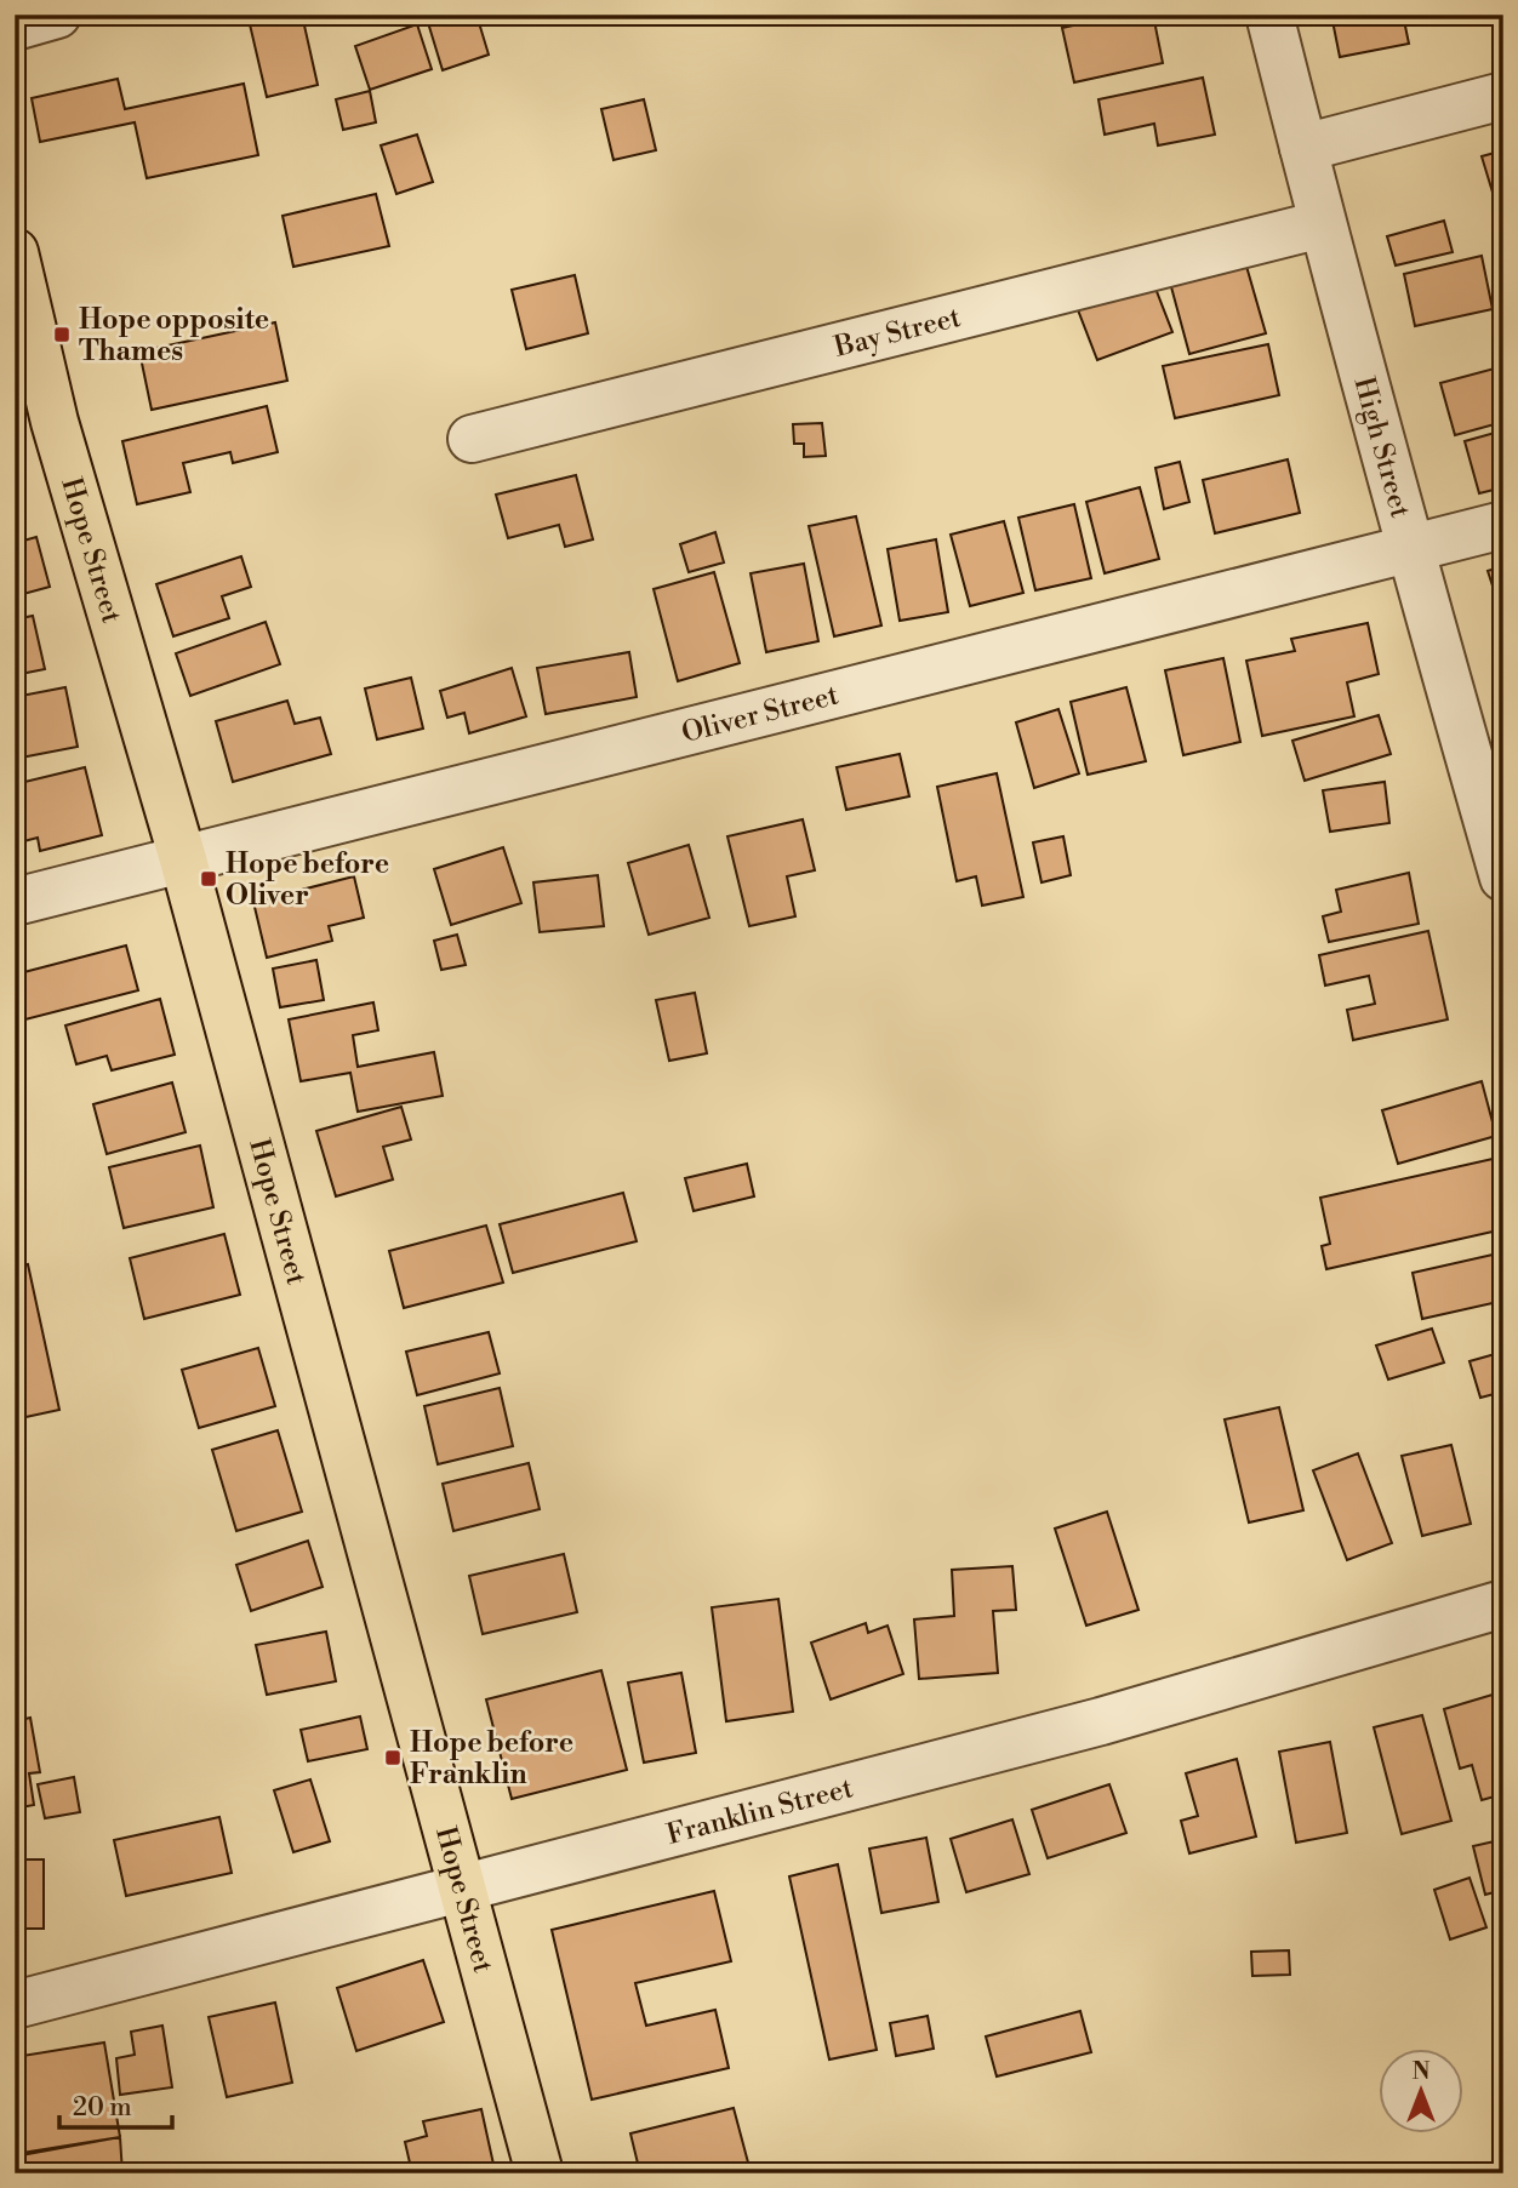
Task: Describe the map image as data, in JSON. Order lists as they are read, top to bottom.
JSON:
{
  "streets": {
    "main road": ["Hope Street"],
    "street": [
      "Bay Street",
      "High Street",
      "Oliver Street",
      "Franklin Street"
    ]
  },
  "crossings": [
    ["Bay Street", "High Street"],
    ["High Street", "Oliver Street"],
    ["Hope Street", "Oliver Street"],
    ["Hope Street", "Franklin Street"]
  ],
  "places": {
    "transit": ["Hope opposite Thames", "Hope before Oliver", "Hope before Franklin"]
  },
  "scale_bar": "20 m",
  "north": "top"
}
